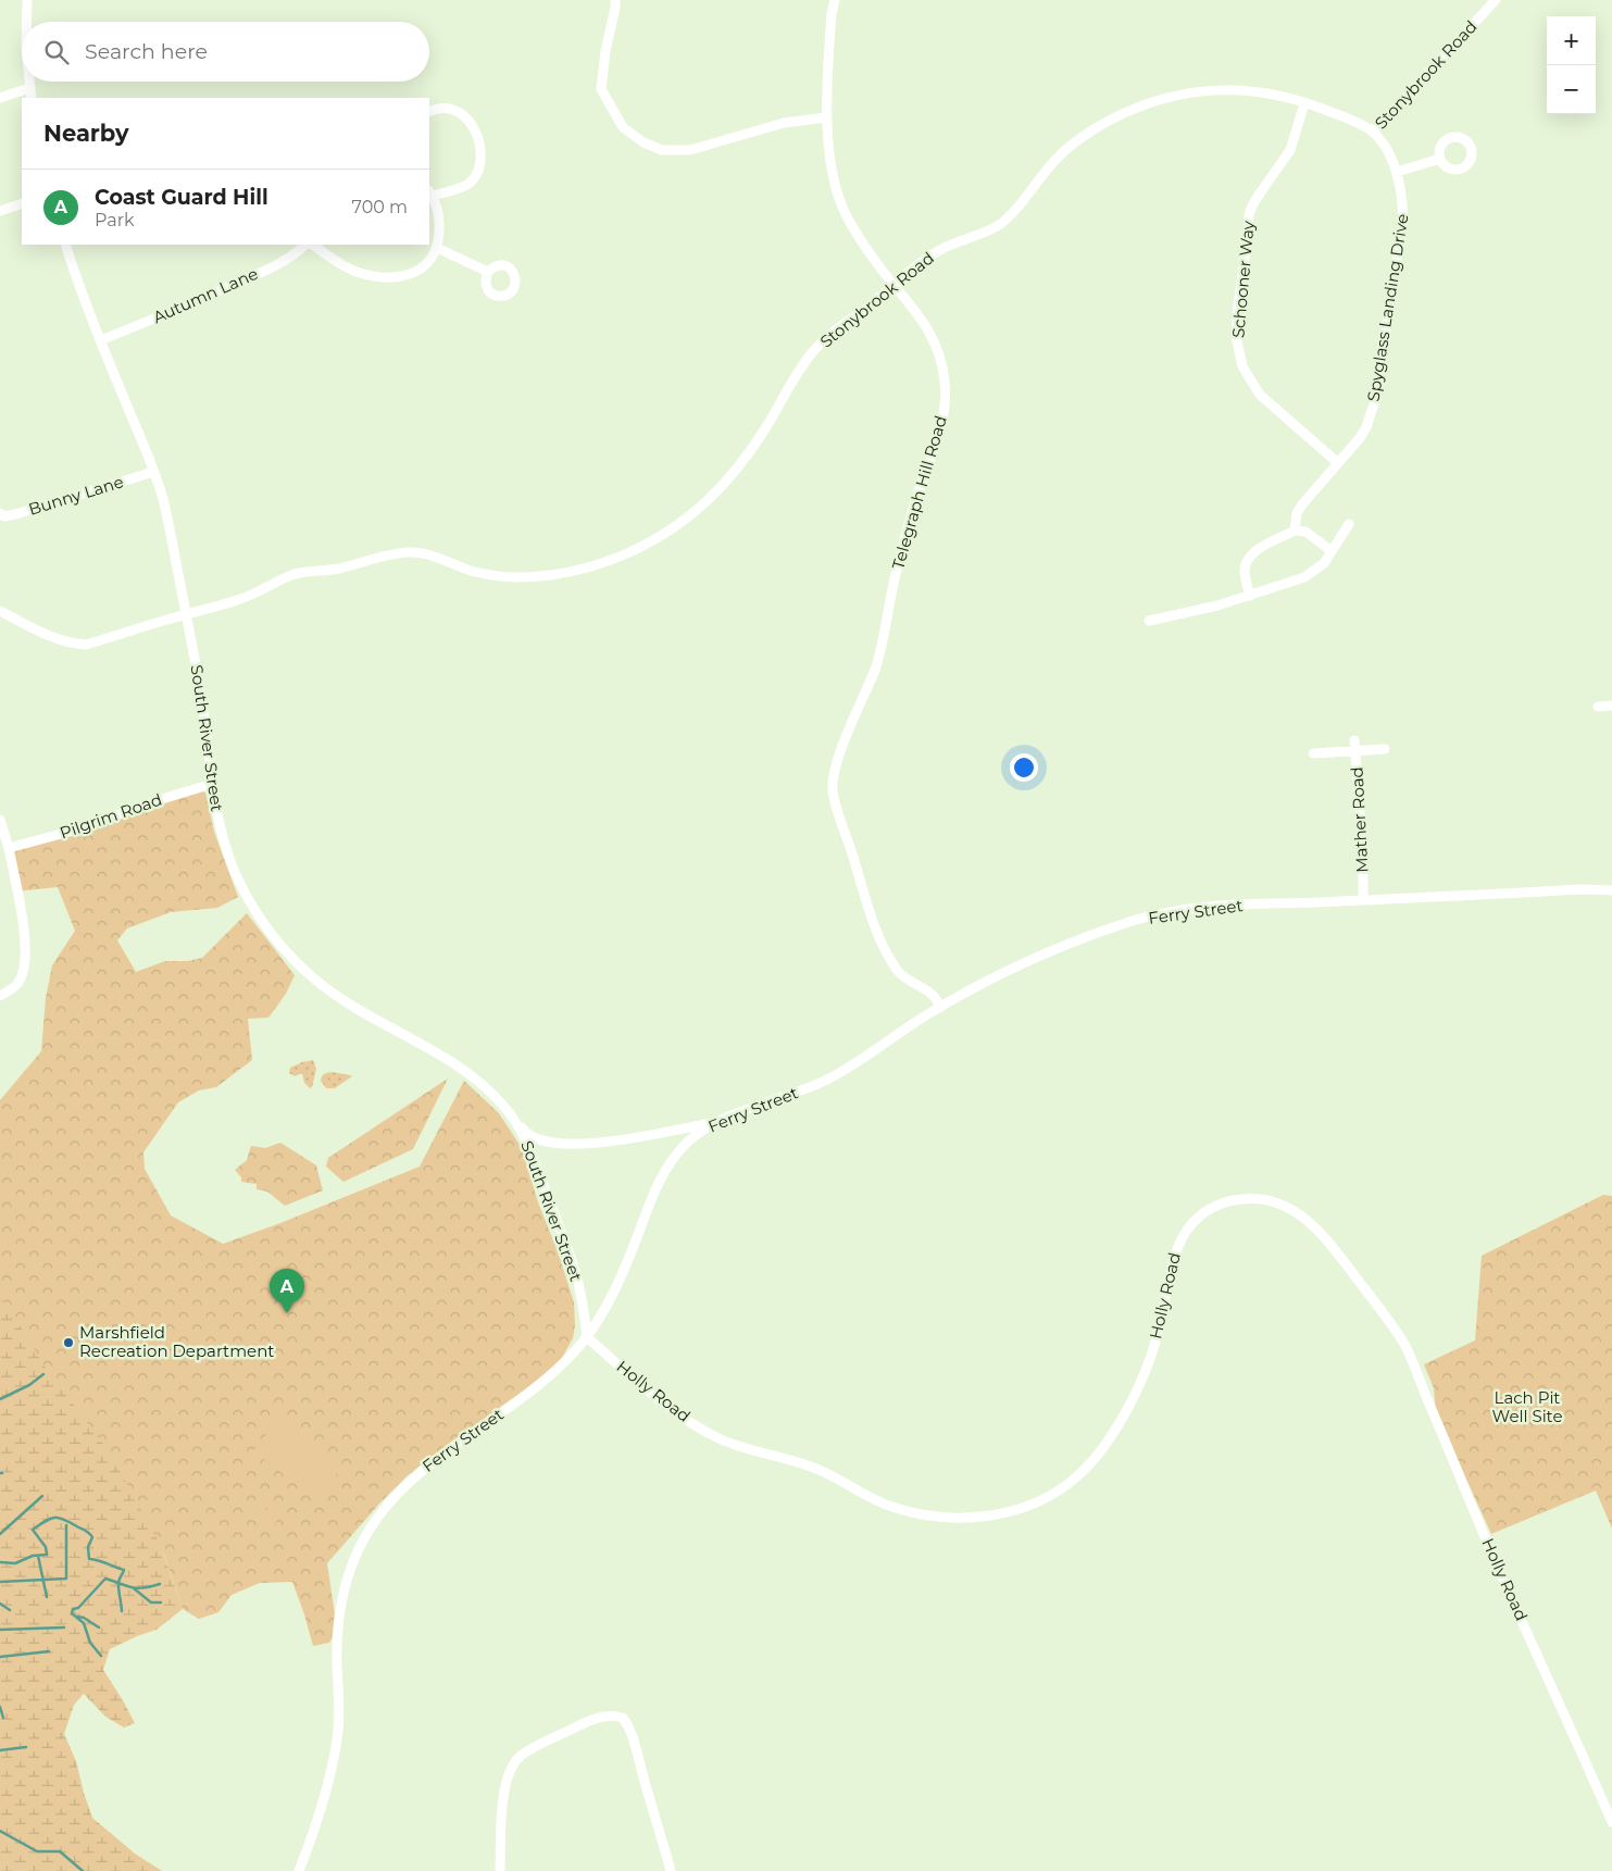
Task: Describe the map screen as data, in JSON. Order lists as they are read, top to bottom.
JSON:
{
  "streets": {
    "street": [
      "Stonybrook Road",
      "Schooner Way",
      "Autumn Lane",
      "Spyglass Landing Drive",
      "Telegraph Hill Road",
      "Bunny Lane",
      "South River Street",
      "Pilgrim Road",
      "Mather Road",
      "Ferry Street",
      "Holly Road"
    ]
  },
  "crossings": [
    ["Stonybrook Road", "Schooner Way"],
    ["Stonybrook Road", "Spyglass Landing Drive"],
    ["Stonybrook Road", "Telegraph Hill Road"],
    ["Stonybrook Road", "South River Street"],
    ["Schooner Way", "Spyglass Landing Drive"],
    ["Autumn Lane", "South River Street"],
    ["Telegraph Hill Road", "Ferry Street"],
    ["Bunny Lane", "South River Street"],
    ["South River Street", "Pilgrim Road"],
    ["South River Street", "Ferry Street"],
    ["South River Street", "Holly Road"],
    ["Mather Road", "Ferry Street"],
    ["Ferry Street", "Holly Road"]
  ],
  "parks": ["Lach Pit Well Site"],
  "places": ["Marshfield Recreation Department"],
  "page": {
    "map_buttons": ["+", "−"],
    "search": "Search here",
    "heading": "Nearby",
    "list": [
      {
        "mark": "A",
        "name": "Coast Guard Hill",
        "note": "Park",
        "value": "700 m"
      }
    ],
    "pins": "A"
  }
}
